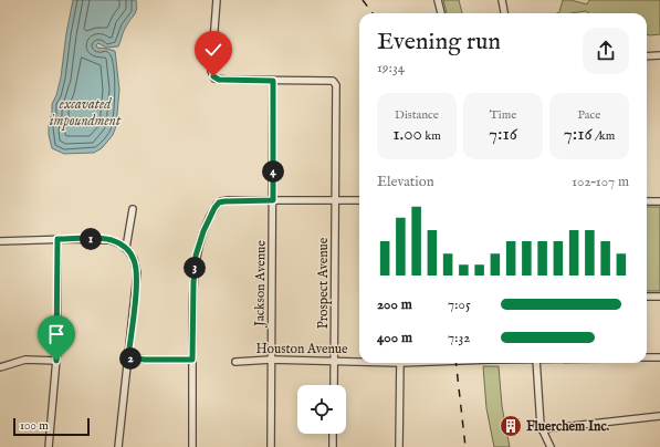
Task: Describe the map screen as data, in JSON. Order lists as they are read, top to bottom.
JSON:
{
  "streets": {
    "street": ["Jackson Avenue", "Prospect Avenue", "Houston Avenue"]
  },
  "crossings": [
    ["Jackson Avenue", "Prospect Avenue"],
    ["Jackson Avenue", "Houston Avenue"],
    ["Prospect Avenue", "Houston Avenue"]
  ],
  "water": ["excavated impoundment"],
  "places": {
    "building": ["Fluerchem Inc."]
  },
  "scale_bar": "100 m",
  "page": {
    "heading": ["Evening run", "19:34"],
    "stats": [
      ["Distance", "1.00 km"],
      ["Time", "7:16"],
      ["Pace", "7:16 /km"]
    ],
    "pins": [
      "4",
      "1",
      "3",
      "2"
    ],
    "chart": ["Elevation", "102–107 m"],
    "list": [
      {
        "name": "200 m",
        "note": "7:05"
      },
      {
        "name": "400 m",
        "note": "7:32"
      }
    ],
    "scale": "100 m"
  }
}
